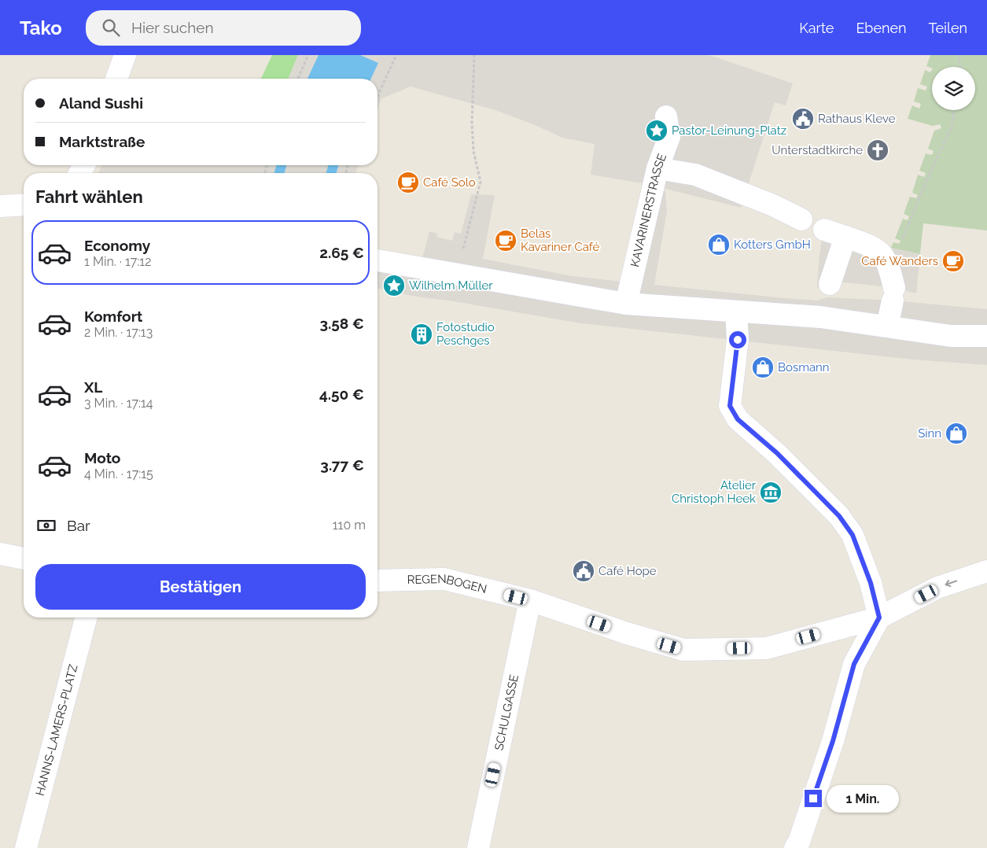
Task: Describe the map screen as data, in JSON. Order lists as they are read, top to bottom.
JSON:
{
  "streets": {
    "street": [
      "KAVARINERSTRASSE",
      "REGENBOGEN",
      "SCHULGASSE",
      "HANNS-LAMERS-PLATZ"
    ]
  },
  "crossings": [
    ["REGENBOGEN", "SCHULGASSE"]
  ],
  "places": {
    "public building": ["Rathaus Kleve", "Café Hope"],
    "place": ["Pastor-Leinung-Platz", "Wilhelm Müller"],
    "church": ["Unterstadtkirche"],
    "cafe": ["Café Solo", "Belas Kavariner Café", "Café Wanders"],
    "shop": ["Kotters GmbH", "Bosmann", "Sinn"],
    "building": ["Fotostudio Peschges"],
    "museum": ["Atelier Christoph Heek"]
  },
  "page": {
    "header": "Tako",
    "search": "Hier suchen",
    "nav": ["Karte", "Ebenen", "Teilen"],
    "banner": ["Aland Sushi", "Marktstraße"],
    "heading": "Fahrt wählen",
    "list": [
      {
        "name": "Economy",
        "note": "1 Min. · 17:12",
        "value": "2.65 €"
      },
      {
        "name": "Komfort",
        "note": "2 Min. · 17:13",
        "value": "3.58 €"
      },
      {
        "name": "XL",
        "note": "3 Min. · 17:14",
        "value": "4.50 €"
      },
      {
        "name": "Moto",
        "note": "4 Min. · 17:15",
        "value": "3.77 €"
      }
    ],
    "pay": ["Bar", "110 m"],
    "buttons": "Bestätigen",
    "bubble": "1 Min."
  }
}
